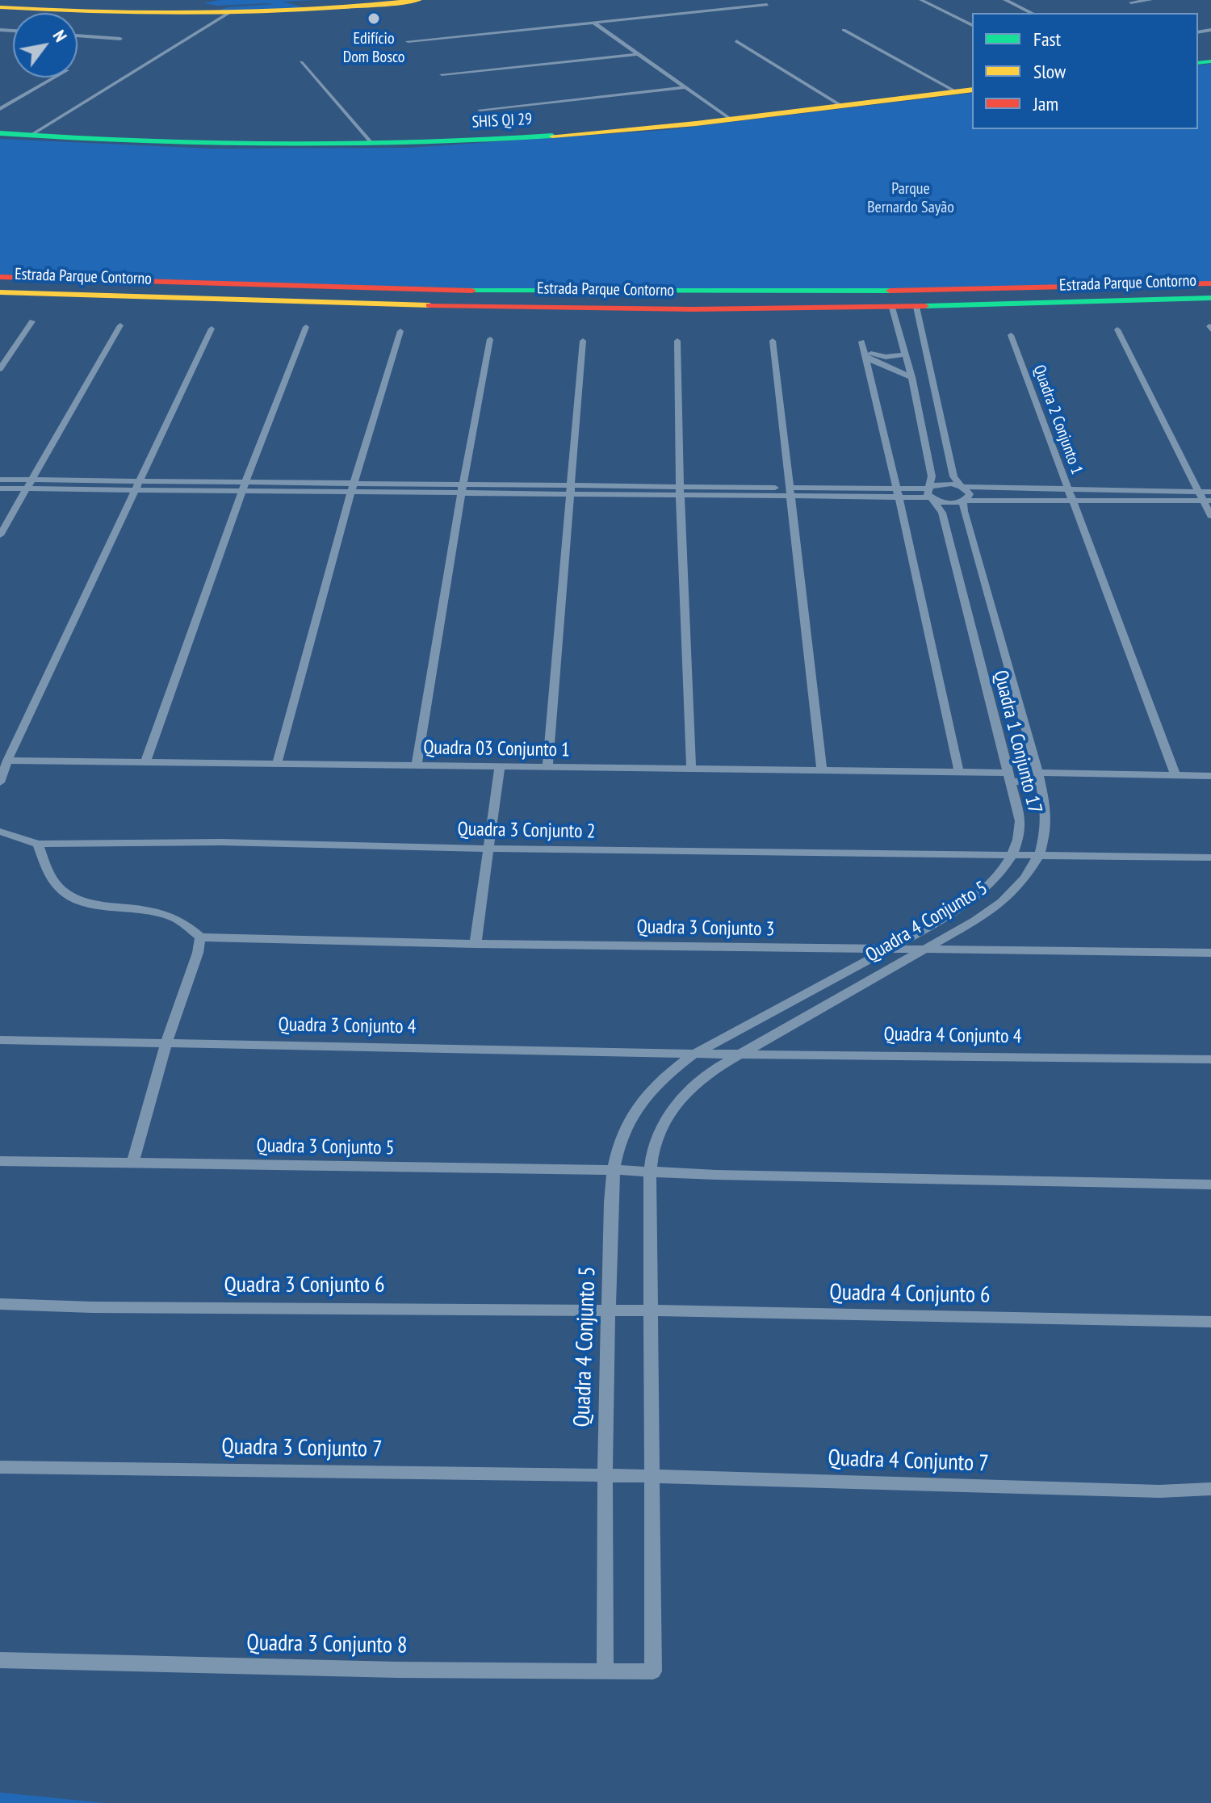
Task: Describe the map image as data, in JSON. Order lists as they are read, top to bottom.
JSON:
{
  "streets": {
    "main road": ["SHIS QI 29", "Estrada Parque Contorno"],
    "street": [
      "Quadra 2 Conjunto 1",
      "Quadra 1 Conjunto 17",
      "Quadra 03 Conjunto 1",
      "Quadra 3 Conjunto 2",
      "Quadra 4 Conjunto 5",
      "Quadra 3 Conjunto 3",
      "Quadra 3 Conjunto 4",
      "Quadra 4 Conjunto 4",
      "Quadra 3 Conjunto 5",
      "Quadra 3 Conjunto 6",
      "Quadra 4 Conjunto 6",
      "Quadra 3 Conjunto 7",
      "Quadra 4 Conjunto 7",
      "Quadra 3 Conjunto 8"
    ]
  },
  "crossings": [
    ["Estrada Parque Contorno", "Quadra 4 Conjunto 5"],
    ["Quadra 1 Conjunto 17", "Quadra 03 Conjunto 1"],
    ["Quadra 1 Conjunto 17", "Quadra 3 Conjunto 2"],
    ["Quadra 1 Conjunto 17", "Quadra 4 Conjunto 5"],
    ["Quadra 1 Conjunto 17", "Quadra 3 Conjunto 3"],
    ["Quadra 1 Conjunto 17", "Quadra 3 Conjunto 4"],
    ["Quadra 1 Conjunto 17", "Quadra 4 Conjunto 4"],
    ["Quadra 3 Conjunto 2", "Quadra 4 Conjunto 5"],
    ["Quadra 4 Conjunto 5", "Quadra 3 Conjunto 3"],
    ["Quadra 4 Conjunto 5", "Quadra 3 Conjunto 4"],
    ["Quadra 4 Conjunto 5", "Quadra 4 Conjunto 4"],
    ["Quadra 4 Conjunto 5", "Quadra 3 Conjunto 5"],
    ["Quadra 4 Conjunto 5", "Quadra 3 Conjunto 6"],
    ["Quadra 4 Conjunto 5", "Quadra 4 Conjunto 6"],
    ["Quadra 4 Conjunto 5", "Quadra 3 Conjunto 7"],
    ["Quadra 4 Conjunto 5", "Quadra 4 Conjunto 7"],
    ["Quadra 4 Conjunto 5", "Quadra 3 Conjunto 8"],
    ["Quadra 3 Conjunto 4", "Quadra 4 Conjunto 4"],
    ["Quadra 3 Conjunto 6", "Quadra 4 Conjunto 6"],
    ["Quadra 3 Conjunto 7", "Quadra 4 Conjunto 7"]
  ],
  "parks": ["Parque Bernardo Sayão"],
  "places": ["Edifício Dom Bosco"],
  "legend": ["Fast", "Slow", "Jam"],
  "north": "top right"
}
